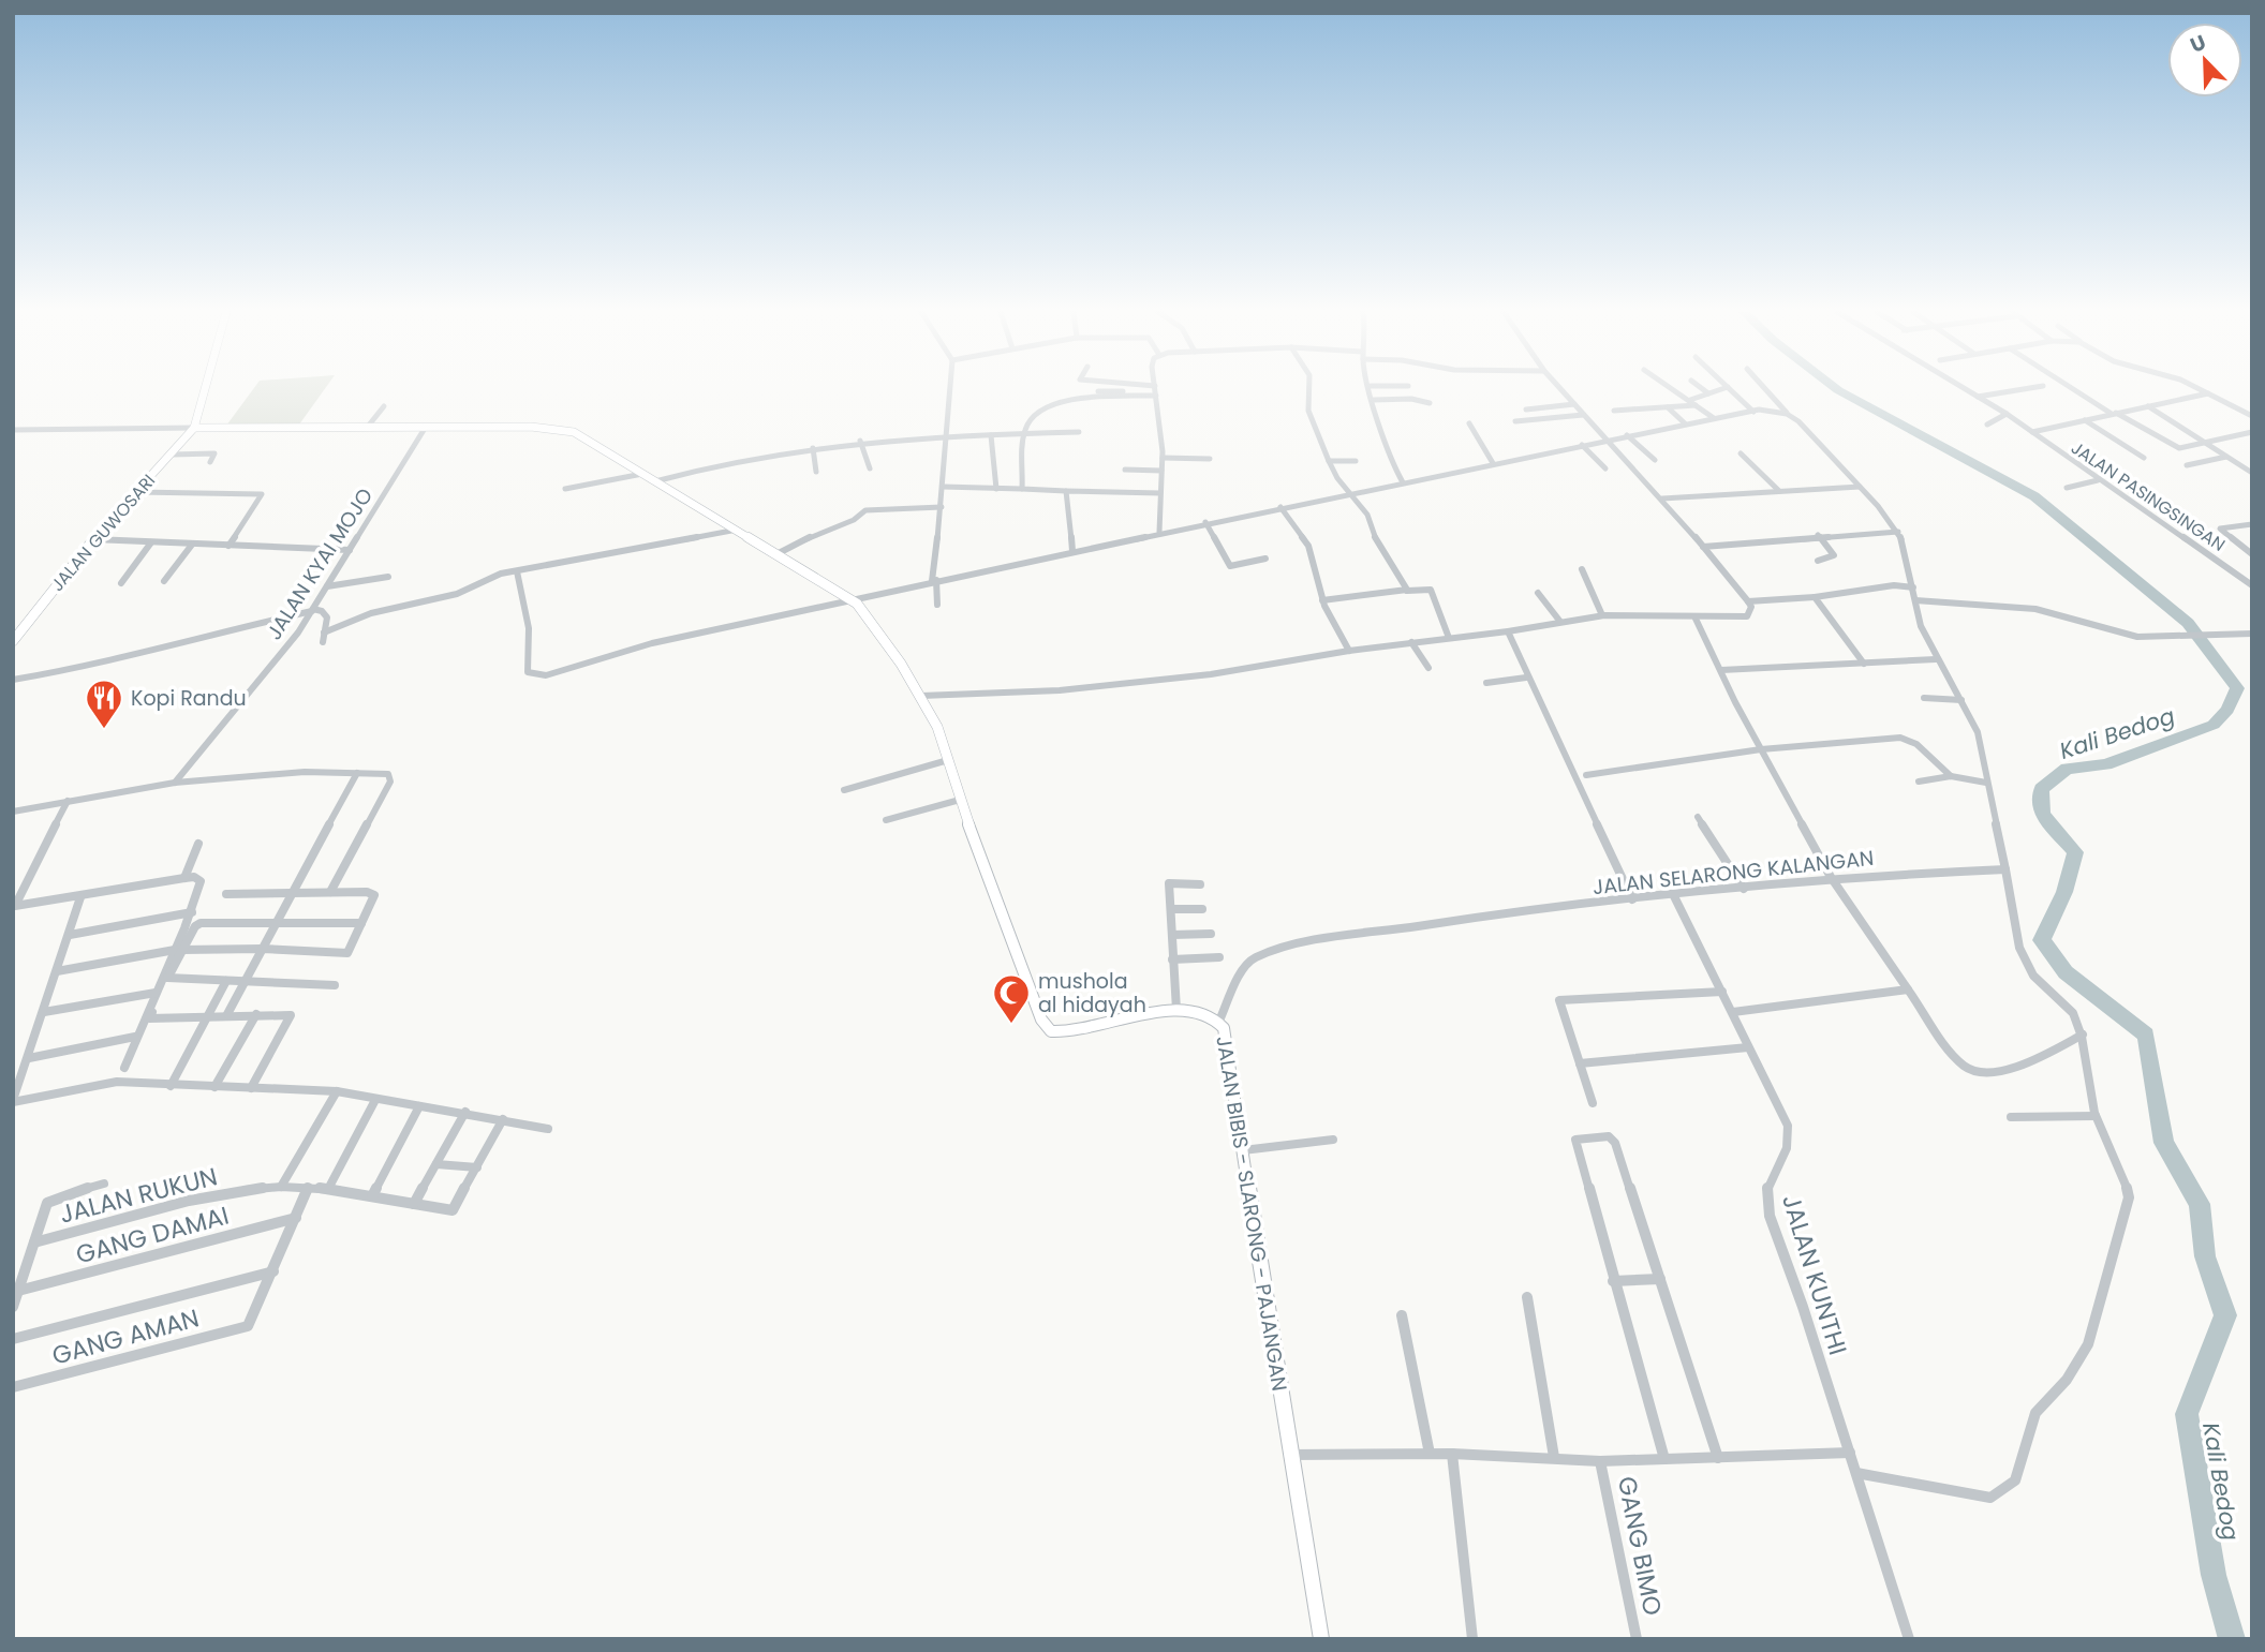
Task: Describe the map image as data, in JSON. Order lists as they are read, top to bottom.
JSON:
{
  "streets": {
    "main road": ["JALAN GUWOSARI", "JALAN BIBIS - SLARONG - PAJANGAN"],
    "street": [
      "JALAN PASINGSINGAN",
      "JALAN KYAI MOJO",
      "JALAN SELARONG KALANGAN",
      "JALAN RUKUN",
      "GANG DAMAI",
      "JALAN KUNTHI",
      "GANG AMAN",
      "GANG BIMO"
    ]
  },
  "crossings": [
    ["JALAN GUWOSARI", "JALAN BIBIS - SLARONG - PAJANGAN"],
    ["JALAN KYAI MOJO", "JALAN BIBIS - SLARONG - PAJANGAN"],
    ["JALAN SELARONG KALANGAN", "JALAN BIBIS - SLARONG - PAJANGAN"],
    ["JALAN SELARONG KALANGAN", "JALAN KUNTHI"]
  ],
  "water": ["Kali Bedog"],
  "places": {
    "restaurant": ["Kopi Randu"],
    "mosque": ["mushola al hidayah"]
  },
  "north": "top left"
}
